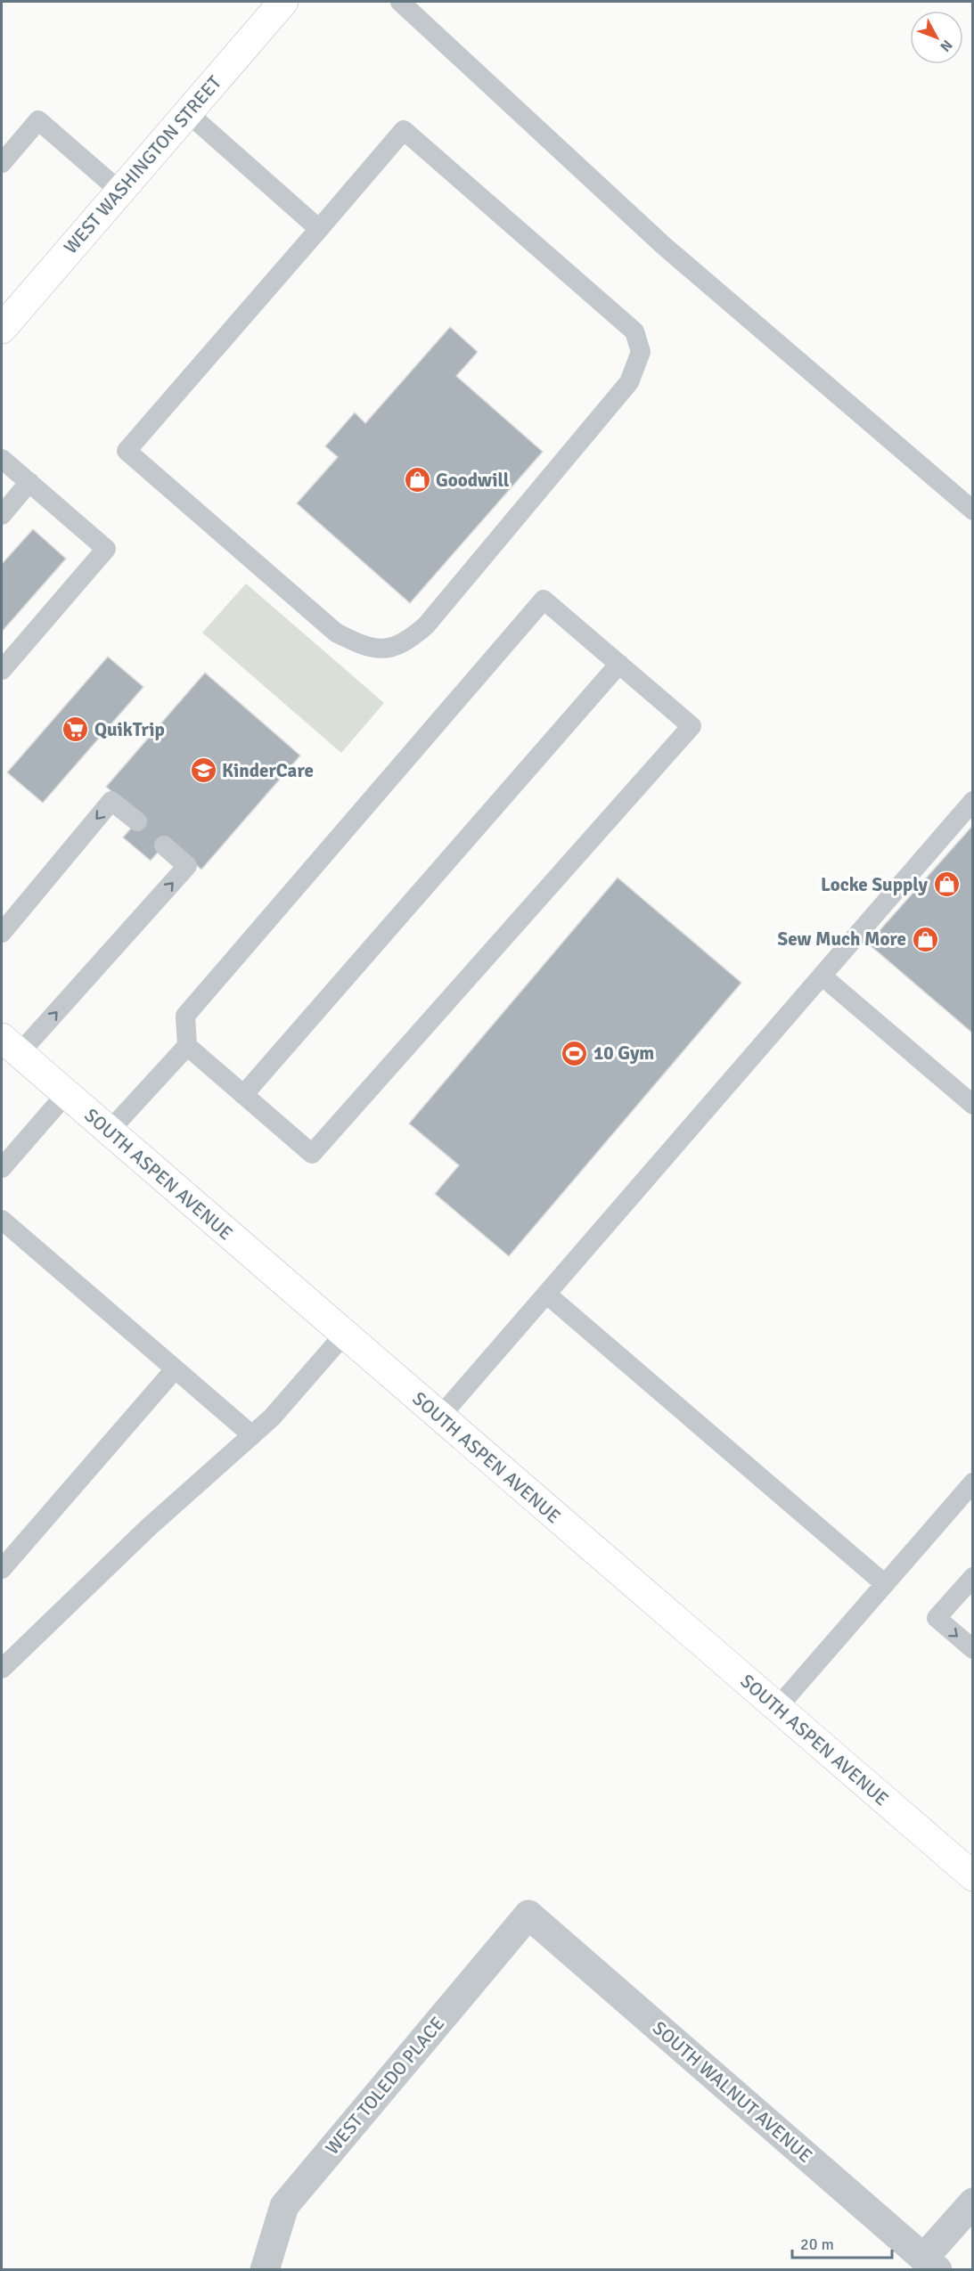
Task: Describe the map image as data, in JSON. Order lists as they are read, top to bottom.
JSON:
{
  "streets": {
    "main road": ["WEST WASHINGTON STREET", "SOUTH ASPEN AVENUE"],
    "street": ["WEST TOLEDO PLACE", "SOUTH WALNUT AVENUE"]
  },
  "crossings": [
    ["WEST TOLEDO PLACE", "SOUTH WALNUT AVENUE"]
  ],
  "places": {
    "shop": ["Goodwill", "Locke Supply", "Sew Much More"],
    "supermarket": ["QuikTrip"],
    "school or university": ["KinderCare"],
    "sports": ["10 Gym"]
  },
  "scale_bar": "20 m",
  "north": "bottom right"
}
